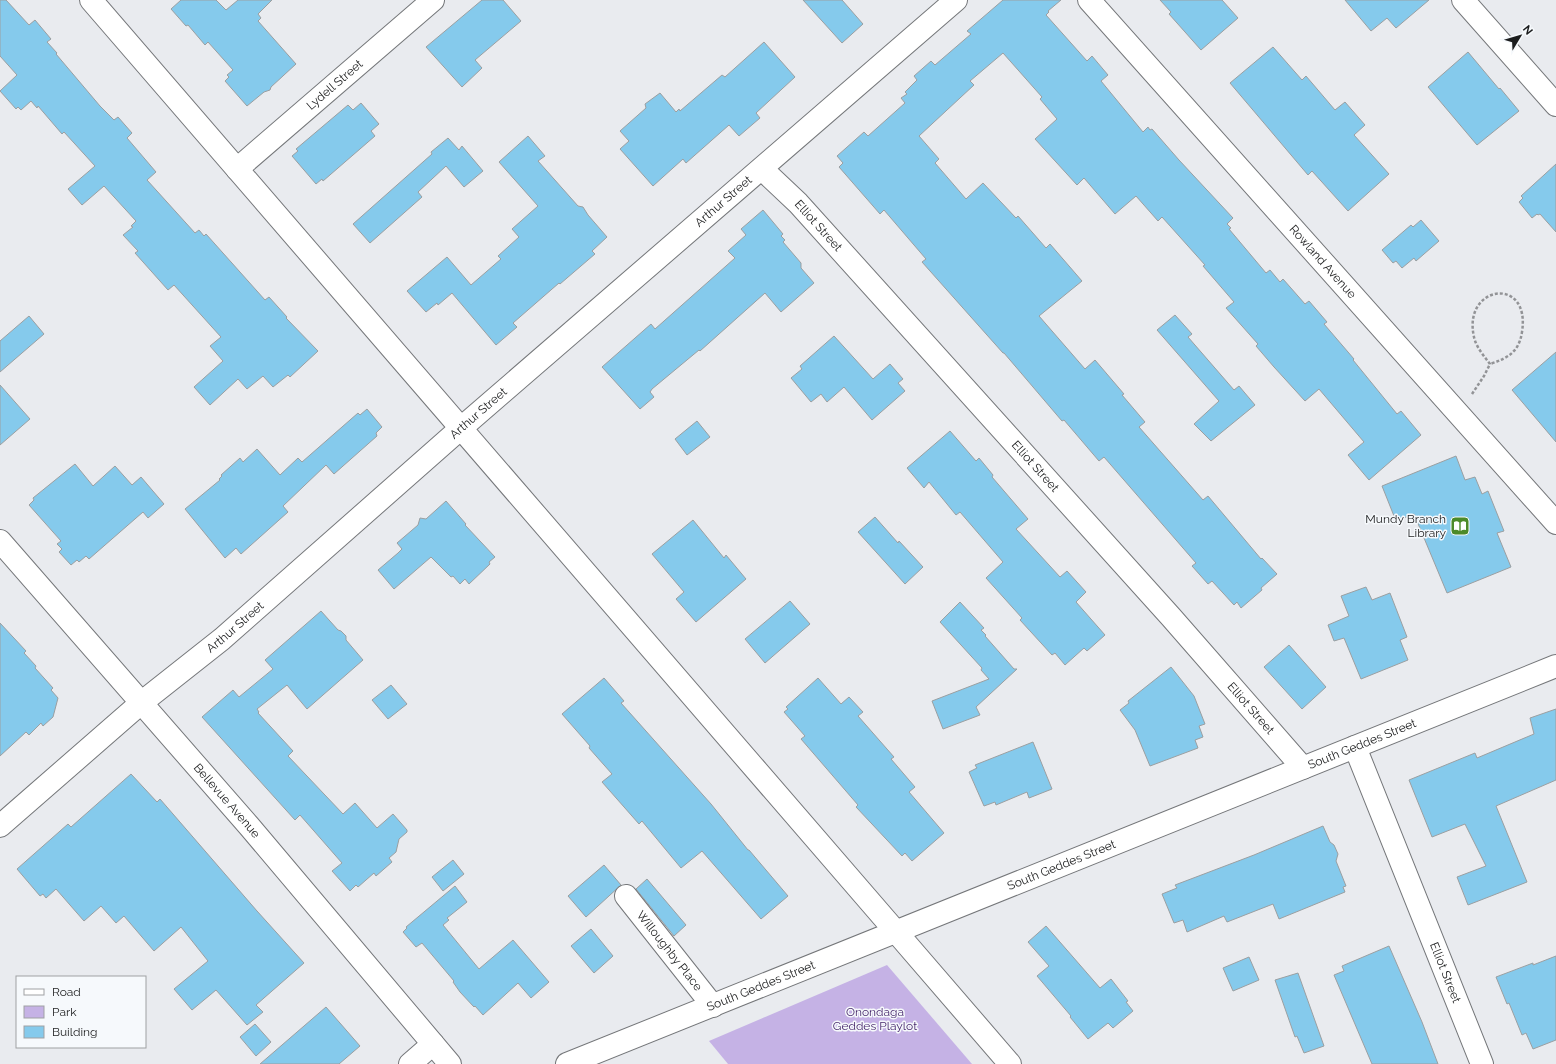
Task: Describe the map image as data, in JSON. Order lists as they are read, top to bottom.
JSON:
{
  "streets": {
    "street": [
      "Lydell Street",
      "Arthur Street",
      "Elliot Street",
      "Rowland Avenue",
      "South Geddes Street",
      "Bellevue Avenue",
      "Willoughby Place"
    ]
  },
  "crossings": [
    ["Arthur Street", "Elliot Street"],
    ["Arthur Street", "Bellevue Avenue"],
    ["Elliot Street", "South Geddes Street"],
    ["South Geddes Street", "Willoughby Place"]
  ],
  "parks": ["Onondaga Geddes Playlot"],
  "places": {
    "library": ["Mundy Branch Library"]
  },
  "legend": ["Road", "Park", "Building"],
  "north": "top right"
}
